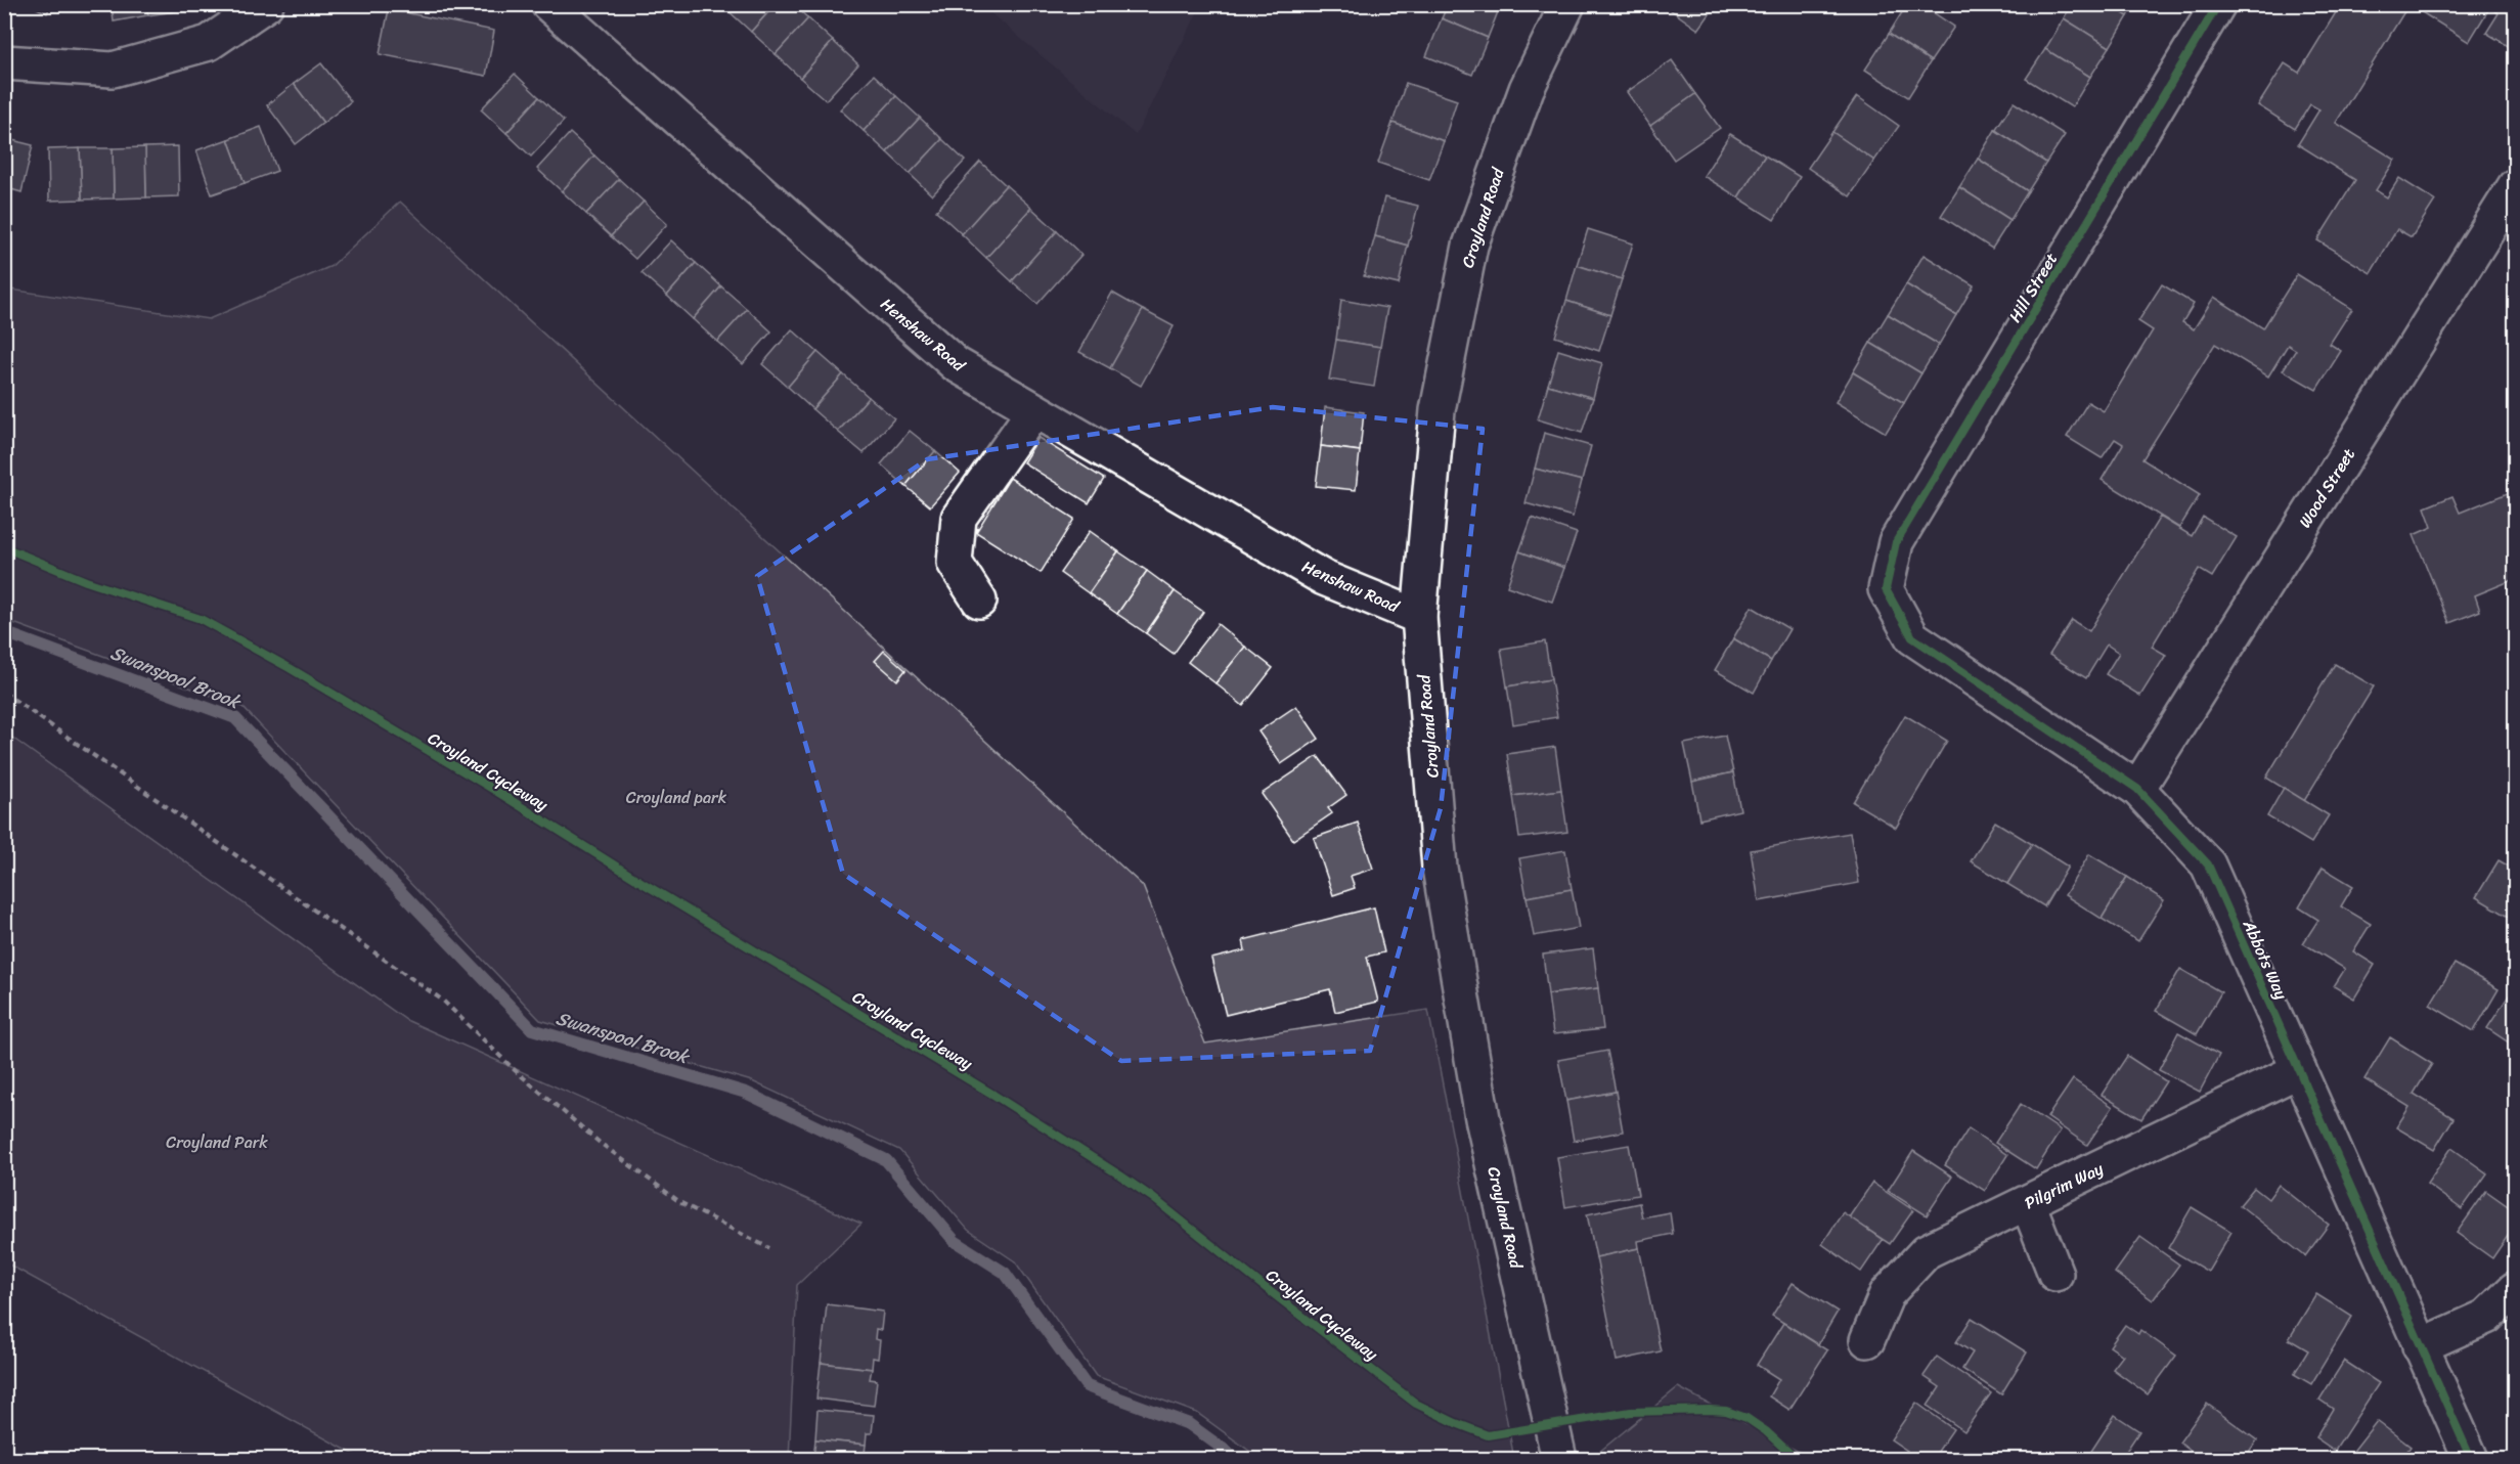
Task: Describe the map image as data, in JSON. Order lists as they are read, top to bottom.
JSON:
{
  "streets": {
    "street": [
      "Croyland Road",
      "Hill Street",
      "Henshaw Road",
      "Wood Street",
      "Abbots Way",
      "Pilgrim Way"
    ],
    "cycle path": ["Croyland Cycleway"]
  },
  "crossings": [
    ["Croyland Road", "Henshaw Road"],
    ["Hill Street", "Abbots Way"],
    ["Wood Street", "Abbots Way"],
    ["Abbots Way", "Pilgrim Way"]
  ],
  "water": ["Swanspool Brook"],
  "parks": ["Croyland park", "Croyland Park"]
}
